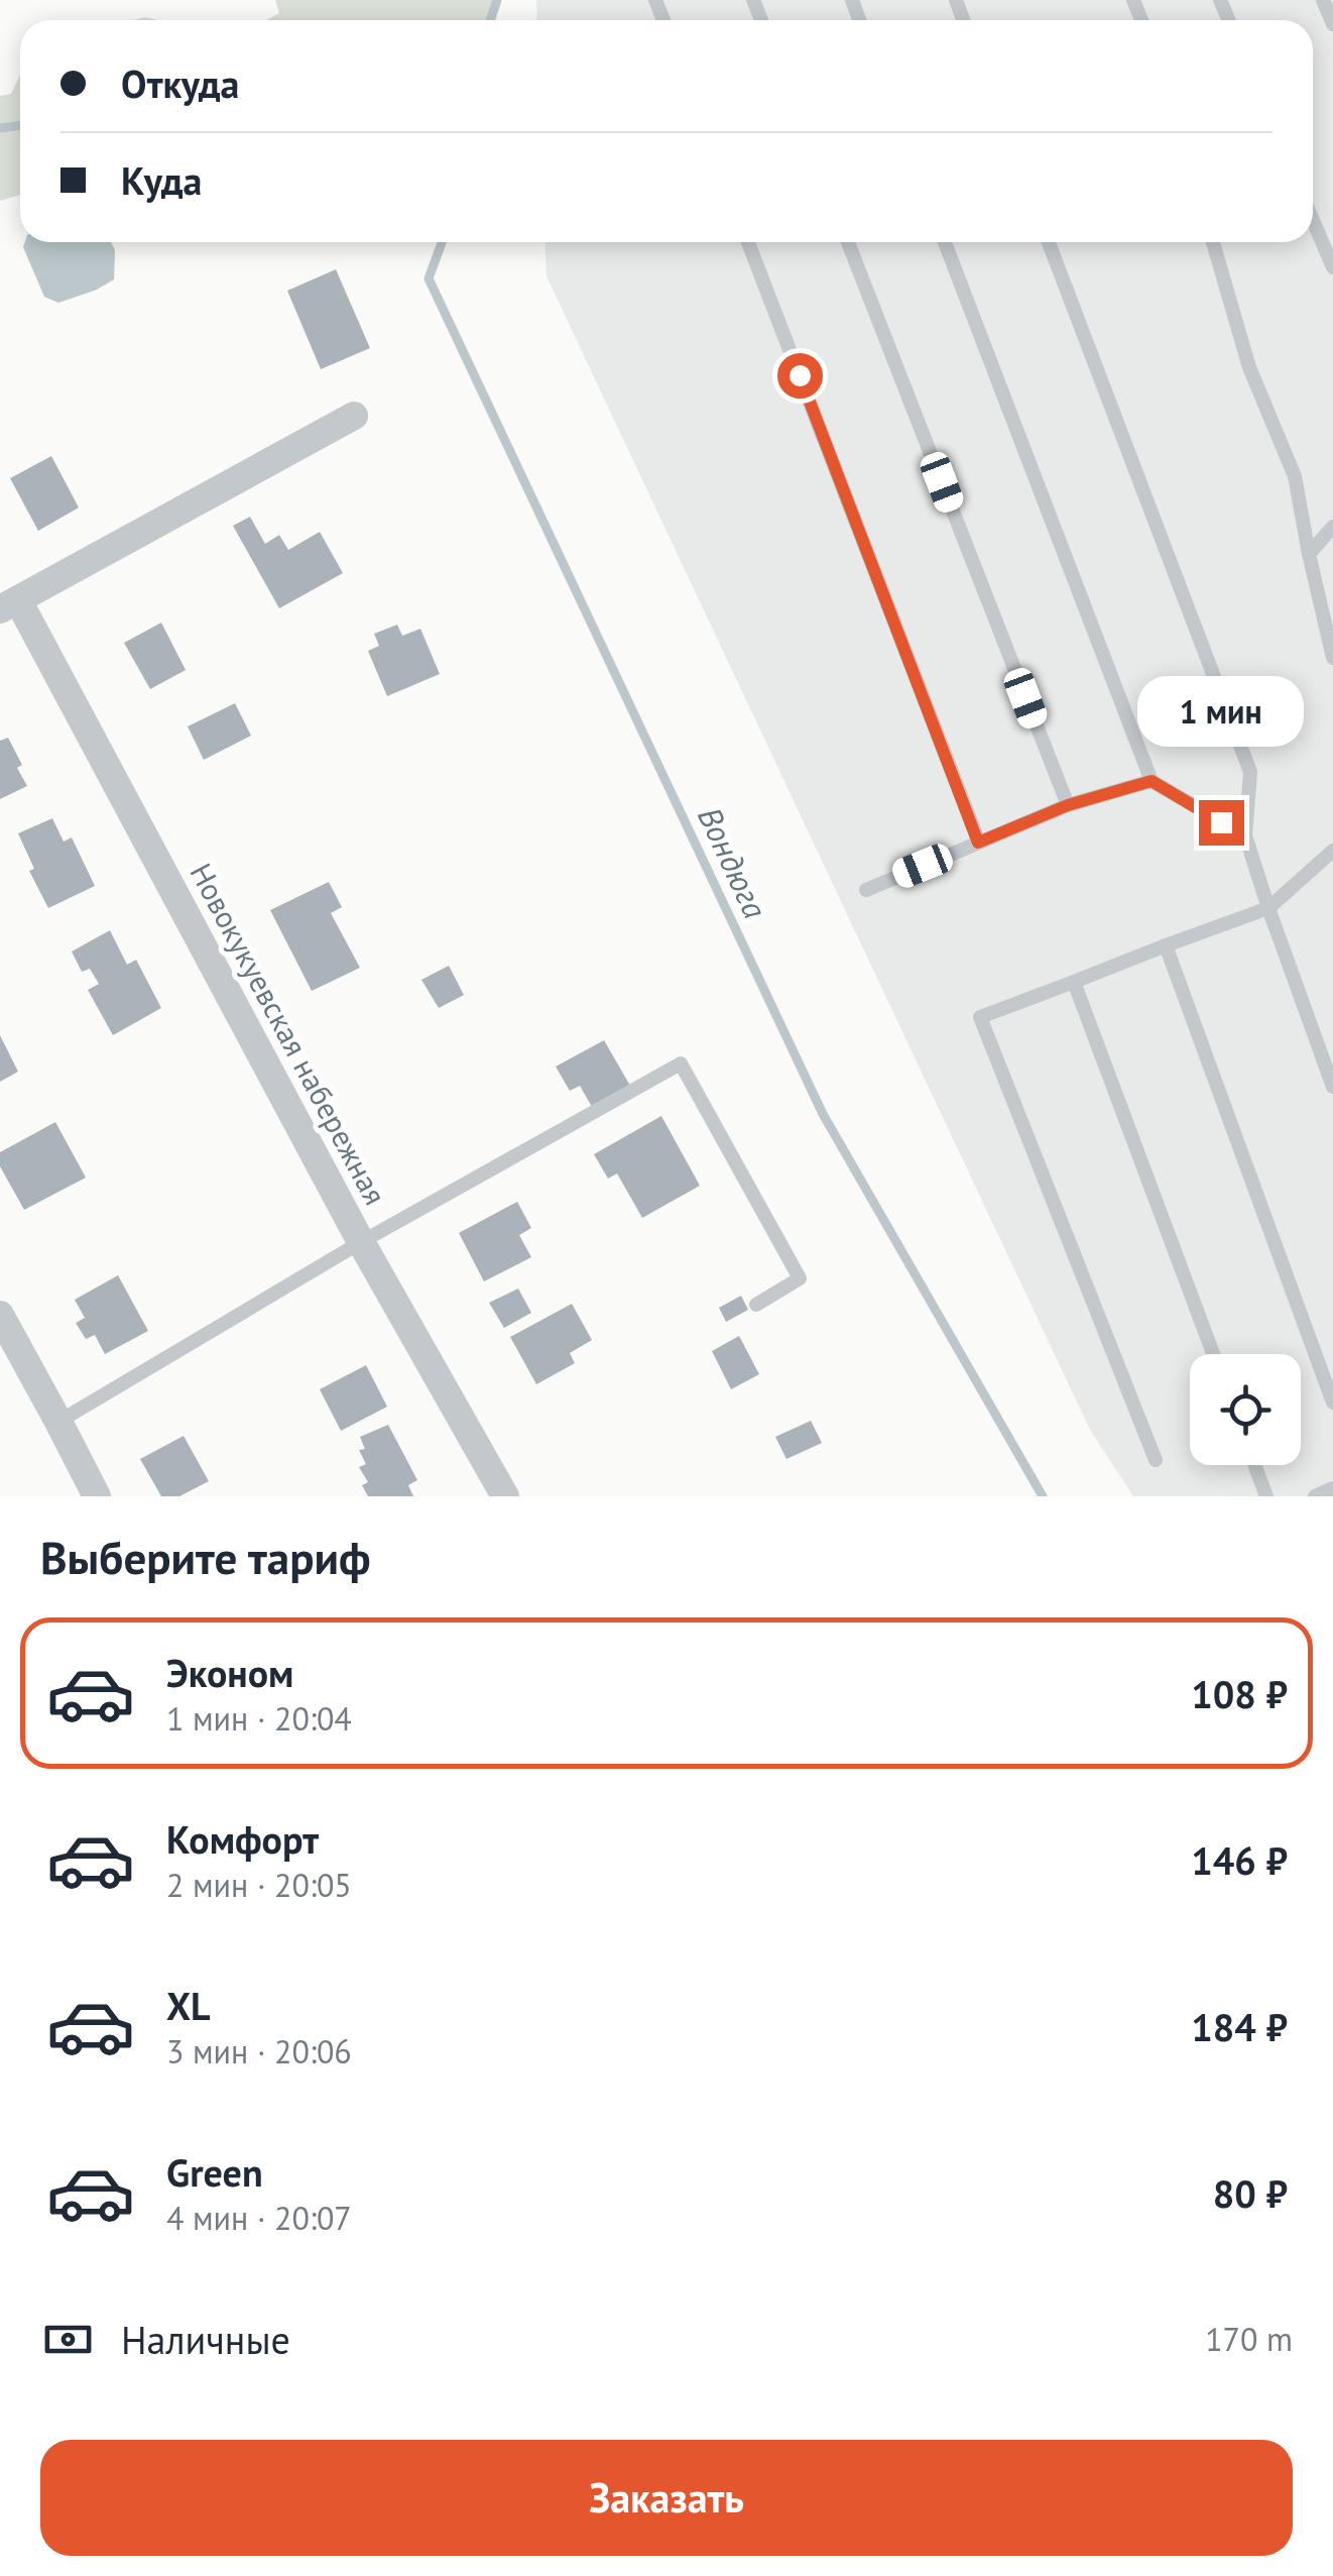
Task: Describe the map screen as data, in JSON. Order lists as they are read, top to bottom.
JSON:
{
  "streets": {
    "street": ["Новокукуевская набережная"]
  },
  "water": ["Вондюга"],
  "page": {
    "banner": ["Откуда", "Куда"],
    "bubble": "1 мин",
    "heading": "Выберите тариф",
    "list": [
      {
        "name": "Эконом",
        "note": "1 мин · 20:04",
        "value": "108 ₽"
      },
      {
        "name": "Комфорт",
        "note": "2 мин · 20:05",
        "value": "146 ₽"
      },
      {
        "name": "XL",
        "note": "3 мин · 20:06",
        "value": "184 ₽"
      },
      {
        "name": "Green",
        "note": "4 мин · 20:07",
        "value": "80 ₽"
      }
    ],
    "pay": ["Наличные", "170 m"],
    "buttons": "Заказать"
  }
}
